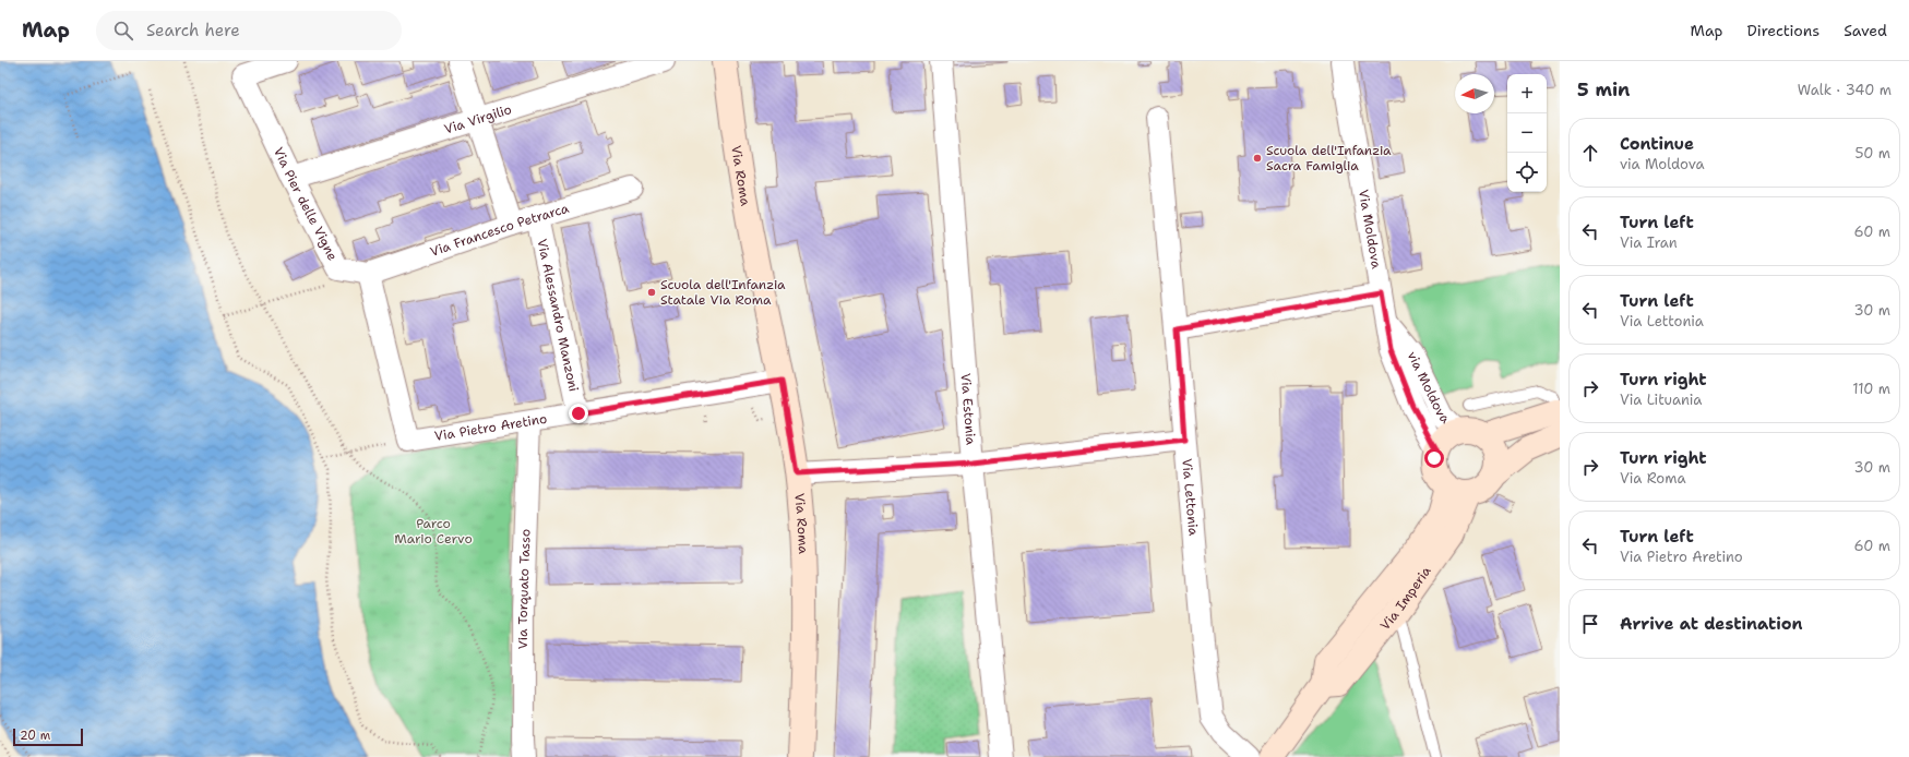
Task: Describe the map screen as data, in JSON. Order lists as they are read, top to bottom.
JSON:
{
  "streets": {
    "street": [
      "Via Virgilio",
      "Via Roma",
      "Via Pier delle Vigne",
      "Via Moldova",
      "Via Francesco Petrarca",
      "Via Alessandro Manzoni",
      "via Moldova",
      "Via Estonia",
      "Via Pietro Aretino",
      "Via Lettonia",
      "Via Torquato Tasso",
      "Via Imperia"
    ]
  },
  "crossings": [
    ["Via Virgilio", "Via Pier delle Vigne"],
    ["Via Roma", "Via Pietro Aretino"],
    ["Via Pier delle Vigne", "Via Francesco Petrarca"],
    ["Via Moldova", "via Moldova"],
    ["Via Francesco Petrarca", "Via Alessandro Manzoni"],
    ["Via Alessandro Manzoni", "Via Pietro Aretino"],
    ["via Moldova", "Via Imperia"],
    ["Via Pietro Aretino", "Via Torquato Tasso"]
  ],
  "parks": ["Parco Mario Cervo"],
  "places": ["Scuola dell'Infanzia Sacra Famiglia", "Scuola dell'Infanzia Statale Via Roma"],
  "scale_bar": "20 m",
  "north": "left",
  "page": {
    "header": "Map",
    "search": "Search here",
    "nav": ["Map", "Directions", "Saved"],
    "heading": ["5 min", "Walk · 340 m"],
    "map_buttons": ["+", "−"],
    "list": [
      ["Continue", "via Moldova", "50 m"],
      ["Turn left", "Via Iran", "60 m"],
      ["Turn left", "Via Lettonia", "30 m"],
      ["Turn right", "Via Lituania", "110 m"],
      ["Turn right", "Via Roma", "30 m"],
      ["Turn left", "Via Pietro Aretino", "60 m"],
      "Arrive at destination"
    ],
    "scale": "20 m"
  }
}
